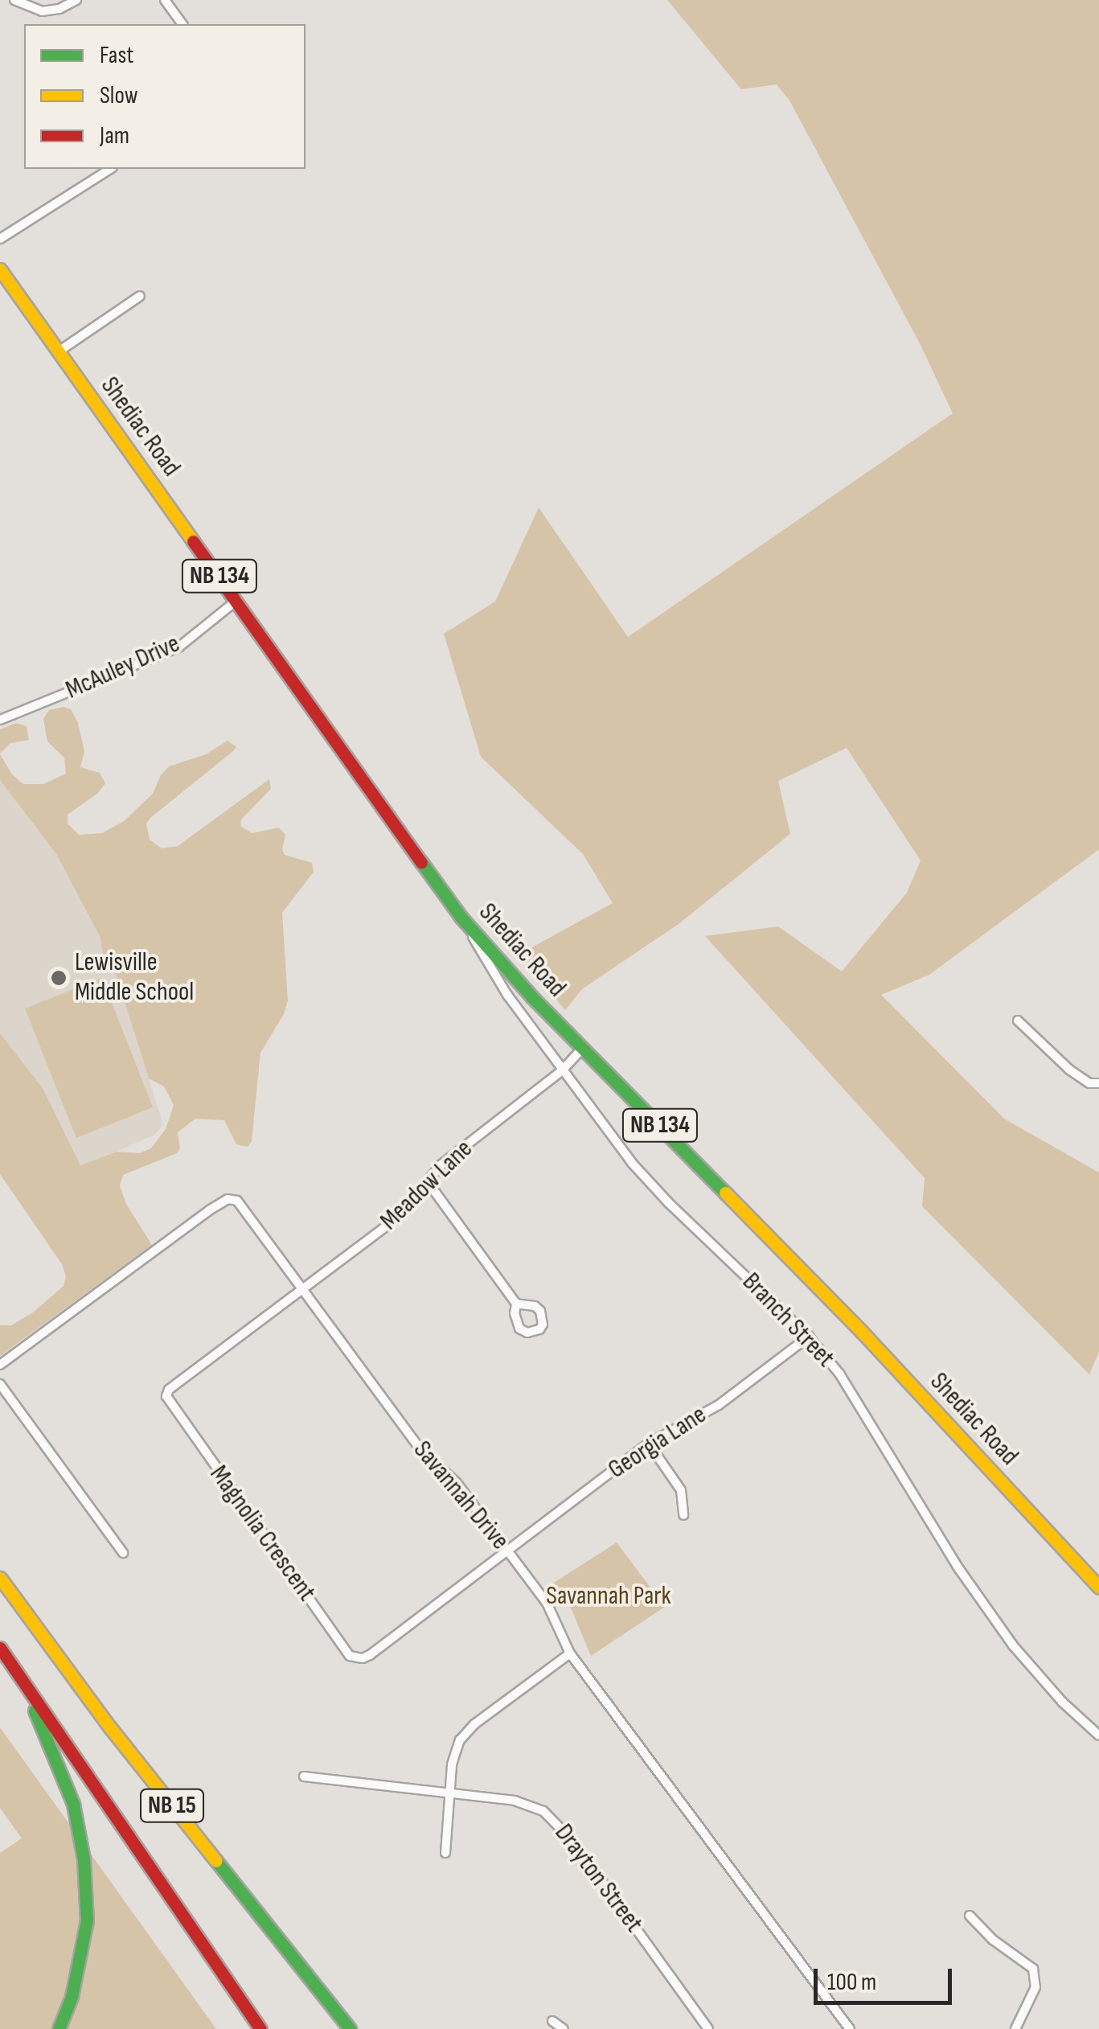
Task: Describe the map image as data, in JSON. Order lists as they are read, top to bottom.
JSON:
{
  "streets": {
    "main road": ["Shediac Road", "NB 134", "NB 15"],
    "street": [
      "McAuley Drive",
      "Meadow Lane",
      "Branch Street",
      "Georgia Lane",
      "Savannah Drive",
      "Magnolia Crescent",
      "Drayton Street"
    ]
  },
  "crossings": [
    ["Shediac Road", "McAuley Drive"],
    ["Shediac Road", "Meadow Lane"],
    ["Shediac Road", "Branch Street"],
    ["Meadow Lane", "Branch Street"],
    ["Meadow Lane", "Savannah Drive"],
    ["Meadow Lane", "Magnolia Crescent"],
    ["Branch Street", "Georgia Lane"],
    ["Georgia Lane", "Savannah Drive"],
    ["Georgia Lane", "Magnolia Crescent"],
    ["Savannah Drive", "Magnolia Crescent"]
  ],
  "parks": ["Savannah Park"],
  "places": ["Lewisville Middle School"],
  "legend": ["Fast", "Slow", "Jam"],
  "scale_bar": "100 m"
}
